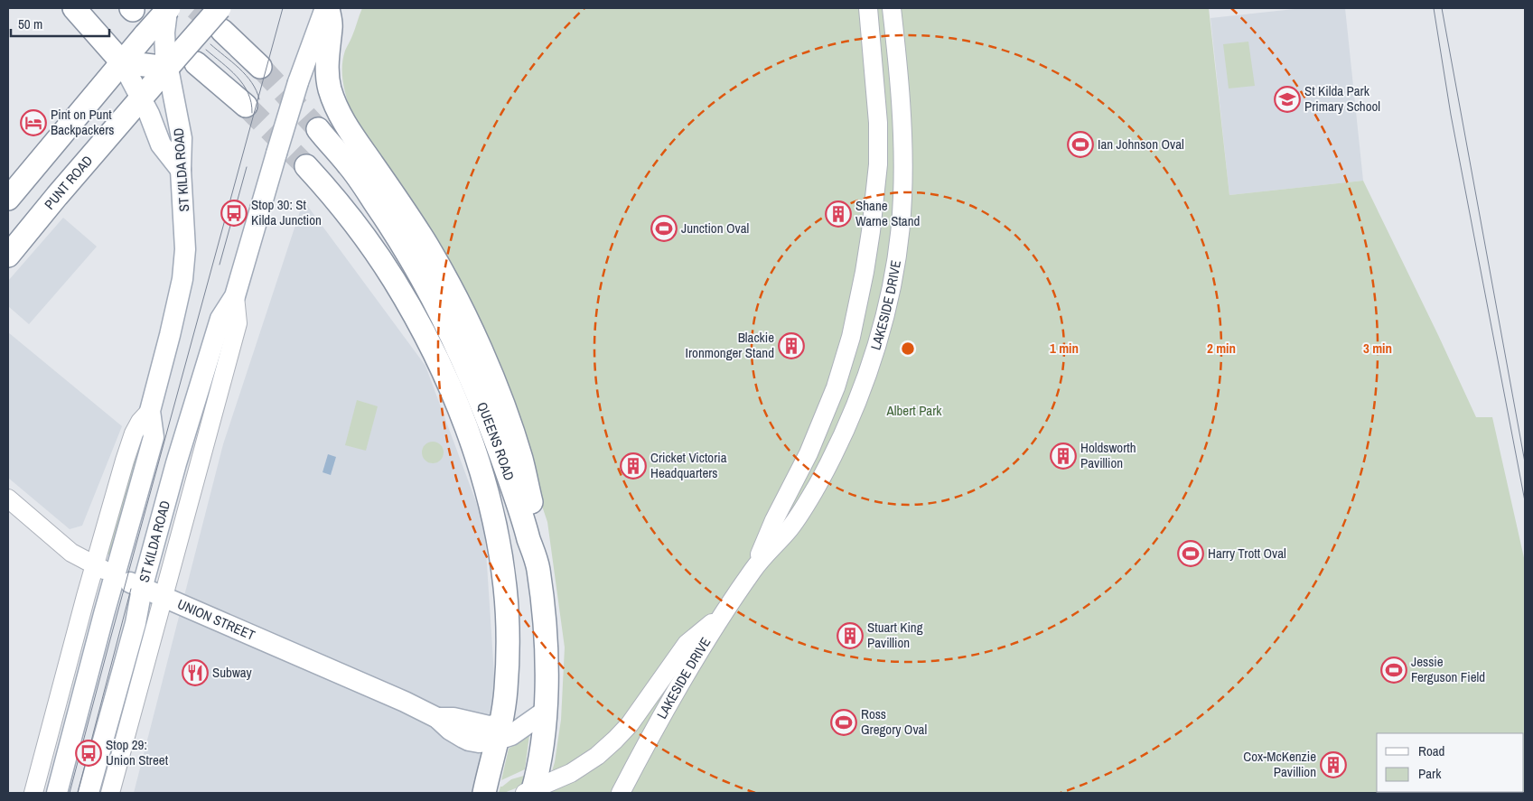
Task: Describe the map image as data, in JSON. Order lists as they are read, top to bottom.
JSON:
{
  "streets": {
    "highway": ["PUNT ROAD", "QUEENS ROAD"],
    "main road": ["ST KILDA ROAD", "UNION STREET"],
    "street": ["LAKESIDE DRIVE"]
  },
  "crossings": [
    ["ST KILDA ROAD", "PUNT ROAD"],
    ["ST KILDA ROAD", "UNION STREET"],
    ["QUEENS ROAD", "UNION STREET"]
  ],
  "parks": ["Albert Park"],
  "places": {
    "school or university": ["St Kilda Park Primary School"],
    "hotel": ["Pint on Punt Backpackers"],
    "sports": [
      "Ian Johnson Oval",
      "Junction Oval",
      "Harry Trott Oval",
      "Jessie Ferguson Field",
      "Ross Gregory Oval"
    ],
    "bus stop": ["Stop 30: St Kilda Junction", "Stop 29: Union Street"],
    "building": [
      "Shane Warne Stand",
      "Blackie Ironmonger Stand",
      "Holdsworth Pavillion",
      "Cricket Victoria Headquarters",
      "Stuart King Pavillion",
      "Cox-McKenzie Pavillion"
    ],
    "restaurant": ["Subway"]
  },
  "legend": ["Road", "Park"],
  "scale_bar": "50 m",
  "rings": ["1 min", "2 min", "3 min"]
}
